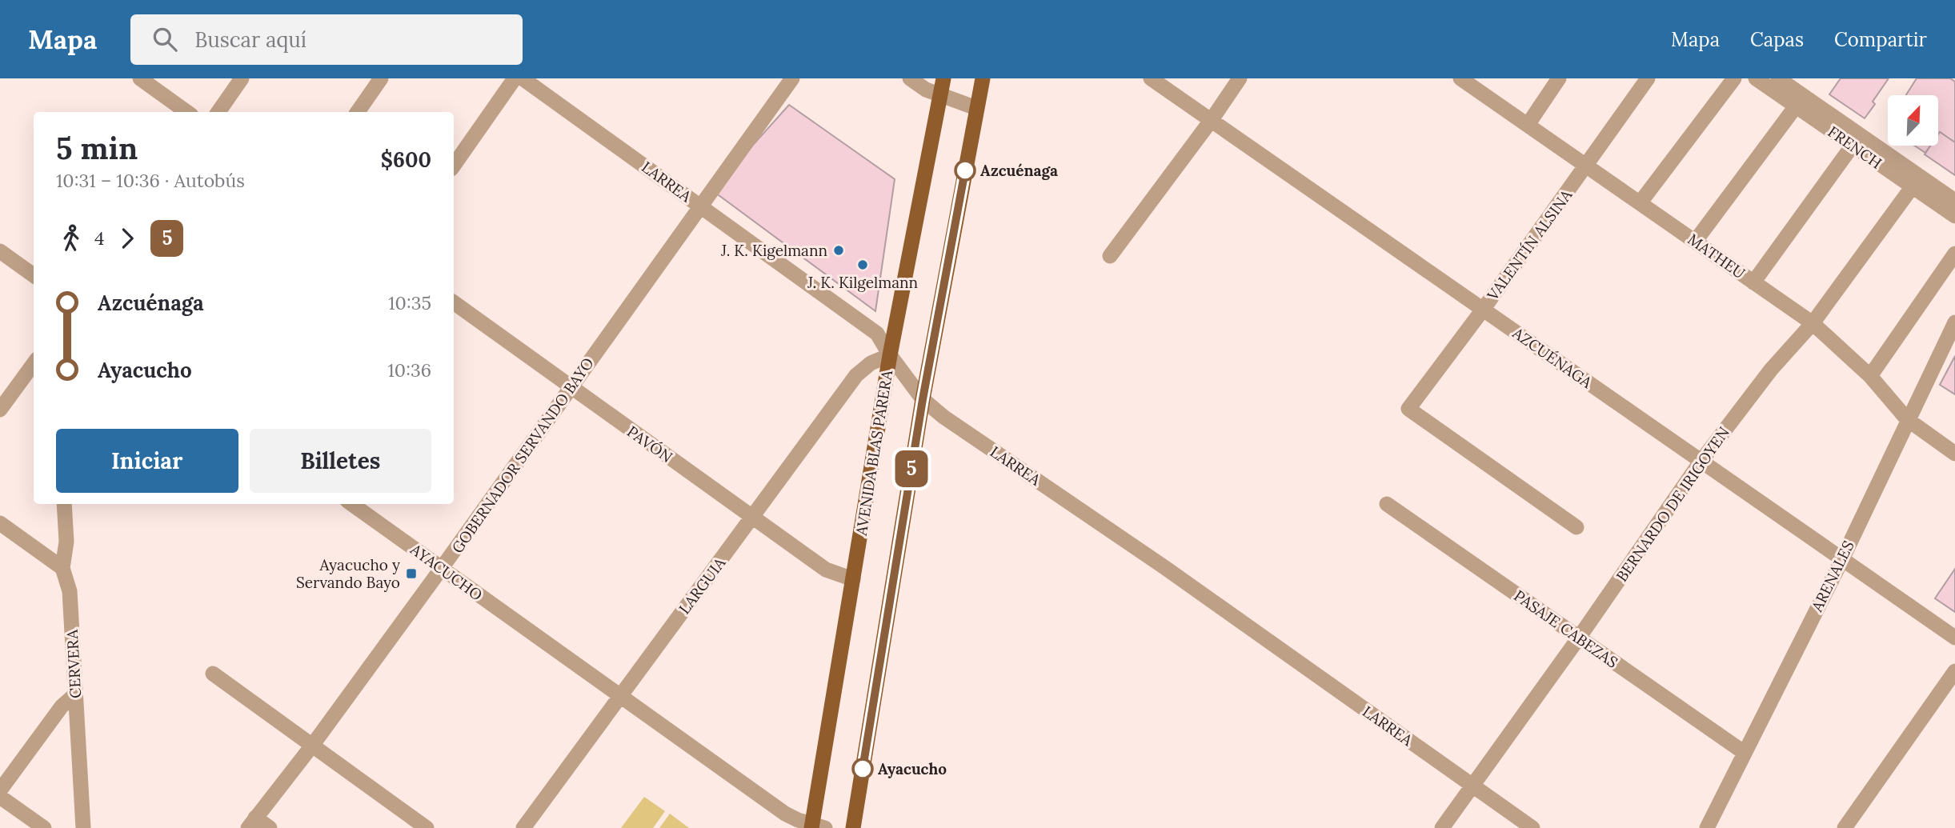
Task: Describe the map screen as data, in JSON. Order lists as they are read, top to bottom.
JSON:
{
  "streets": {
    "main road": ["AVENIDA BLAS PARERA"],
    "street": [
      "FRENCH",
      "LARREA",
      "VALENTÍN ALSINA",
      "MATHEU",
      "AZCUÉNAGA",
      "PAVÓN",
      "GOBERNADOR SERVANDO BAYO",
      "BERNARDO DE IRIGOYEN",
      "AYACUCHO",
      "ARENALES",
      "LARGUIA",
      "PASAJE CABEZAS",
      "CERVERA"
    ]
  },
  "crossings": [
    ["FRENCH", "BERNARDO DE IRIGOYEN"],
    ["LARREA", "AVENIDA BLAS PARERA"],
    ["LARREA", "GOBERNADOR SERVANDO BAYO"],
    ["LARREA", "BERNARDO DE IRIGOYEN"],
    ["LARREA", "LARGUIA"],
    ["VALENTÍN ALSINA", "MATHEU"],
    ["VALENTÍN ALSINA", "AZCUÉNAGA"],
    ["MATHEU", "BERNARDO DE IRIGOYEN"],
    ["MATHEU", "ARENALES"],
    ["AZCUÉNAGA", "BERNARDO DE IRIGOYEN"],
    ["AZCUÉNAGA", "ARENALES"],
    ["PAVÓN", "AVENIDA BLAS PARERA"],
    ["PAVÓN", "GOBERNADOR SERVANDO BAYO"],
    ["PAVÓN", "LARGUIA"],
    ["AVENIDA BLAS PARERA", "AYACUCHO"],
    ["AVENIDA BLAS PARERA", "LARGUIA"],
    ["GOBERNADOR SERVANDO BAYO", "AYACUCHO"],
    ["BERNARDO DE IRIGOYEN", "PASAJE CABEZAS"],
    ["AYACUCHO", "LARGUIA"],
    ["ARENALES", "PASAJE CABEZAS"]
  ],
  "places": {
    "other": [
      "Azcuénaga",
      "J. K. Kigelmann",
      "J. K. Kilgelmann",
      "Ayacucho"
    ],
    "transit": ["Ayacucho y Servando Bayo"]
  },
  "lines": ["bus line 5"],
  "north": "top right",
  "page": {
    "header": "Mapa",
    "search": "Buscar aquí",
    "nav": ["Mapa", "Capas", "Compartir"],
    "on_map": "5",
    "heading": ["5 min", "10:31 – 10:36 · Autobús", "$600"],
    "legs": ["4", "5"],
    "list": [
      {
        "name": "Azcuénaga",
        "value": "10:35"
      },
      {
        "name": "Ayacucho",
        "value": "10:36"
      }
    ],
    "buttons": ["Iniciar", "Billetes"]
  }
}
